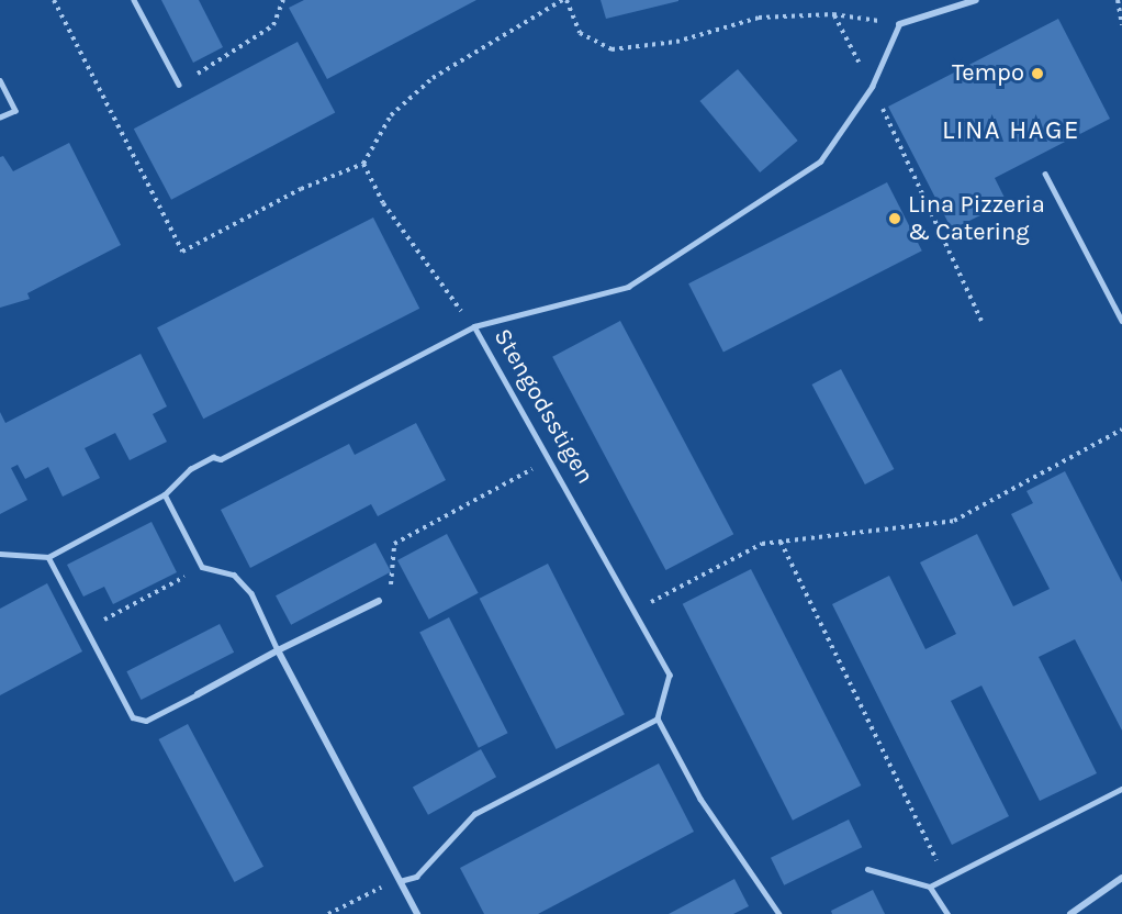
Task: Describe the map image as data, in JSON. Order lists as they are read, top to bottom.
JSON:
{
  "streets": {
    "lane": ["Stengodsstigen"]
  },
  "districts": ["LINA HAGE"],
  "places": ["Tempo", "Lina Pizzeria & Catering"]
}
